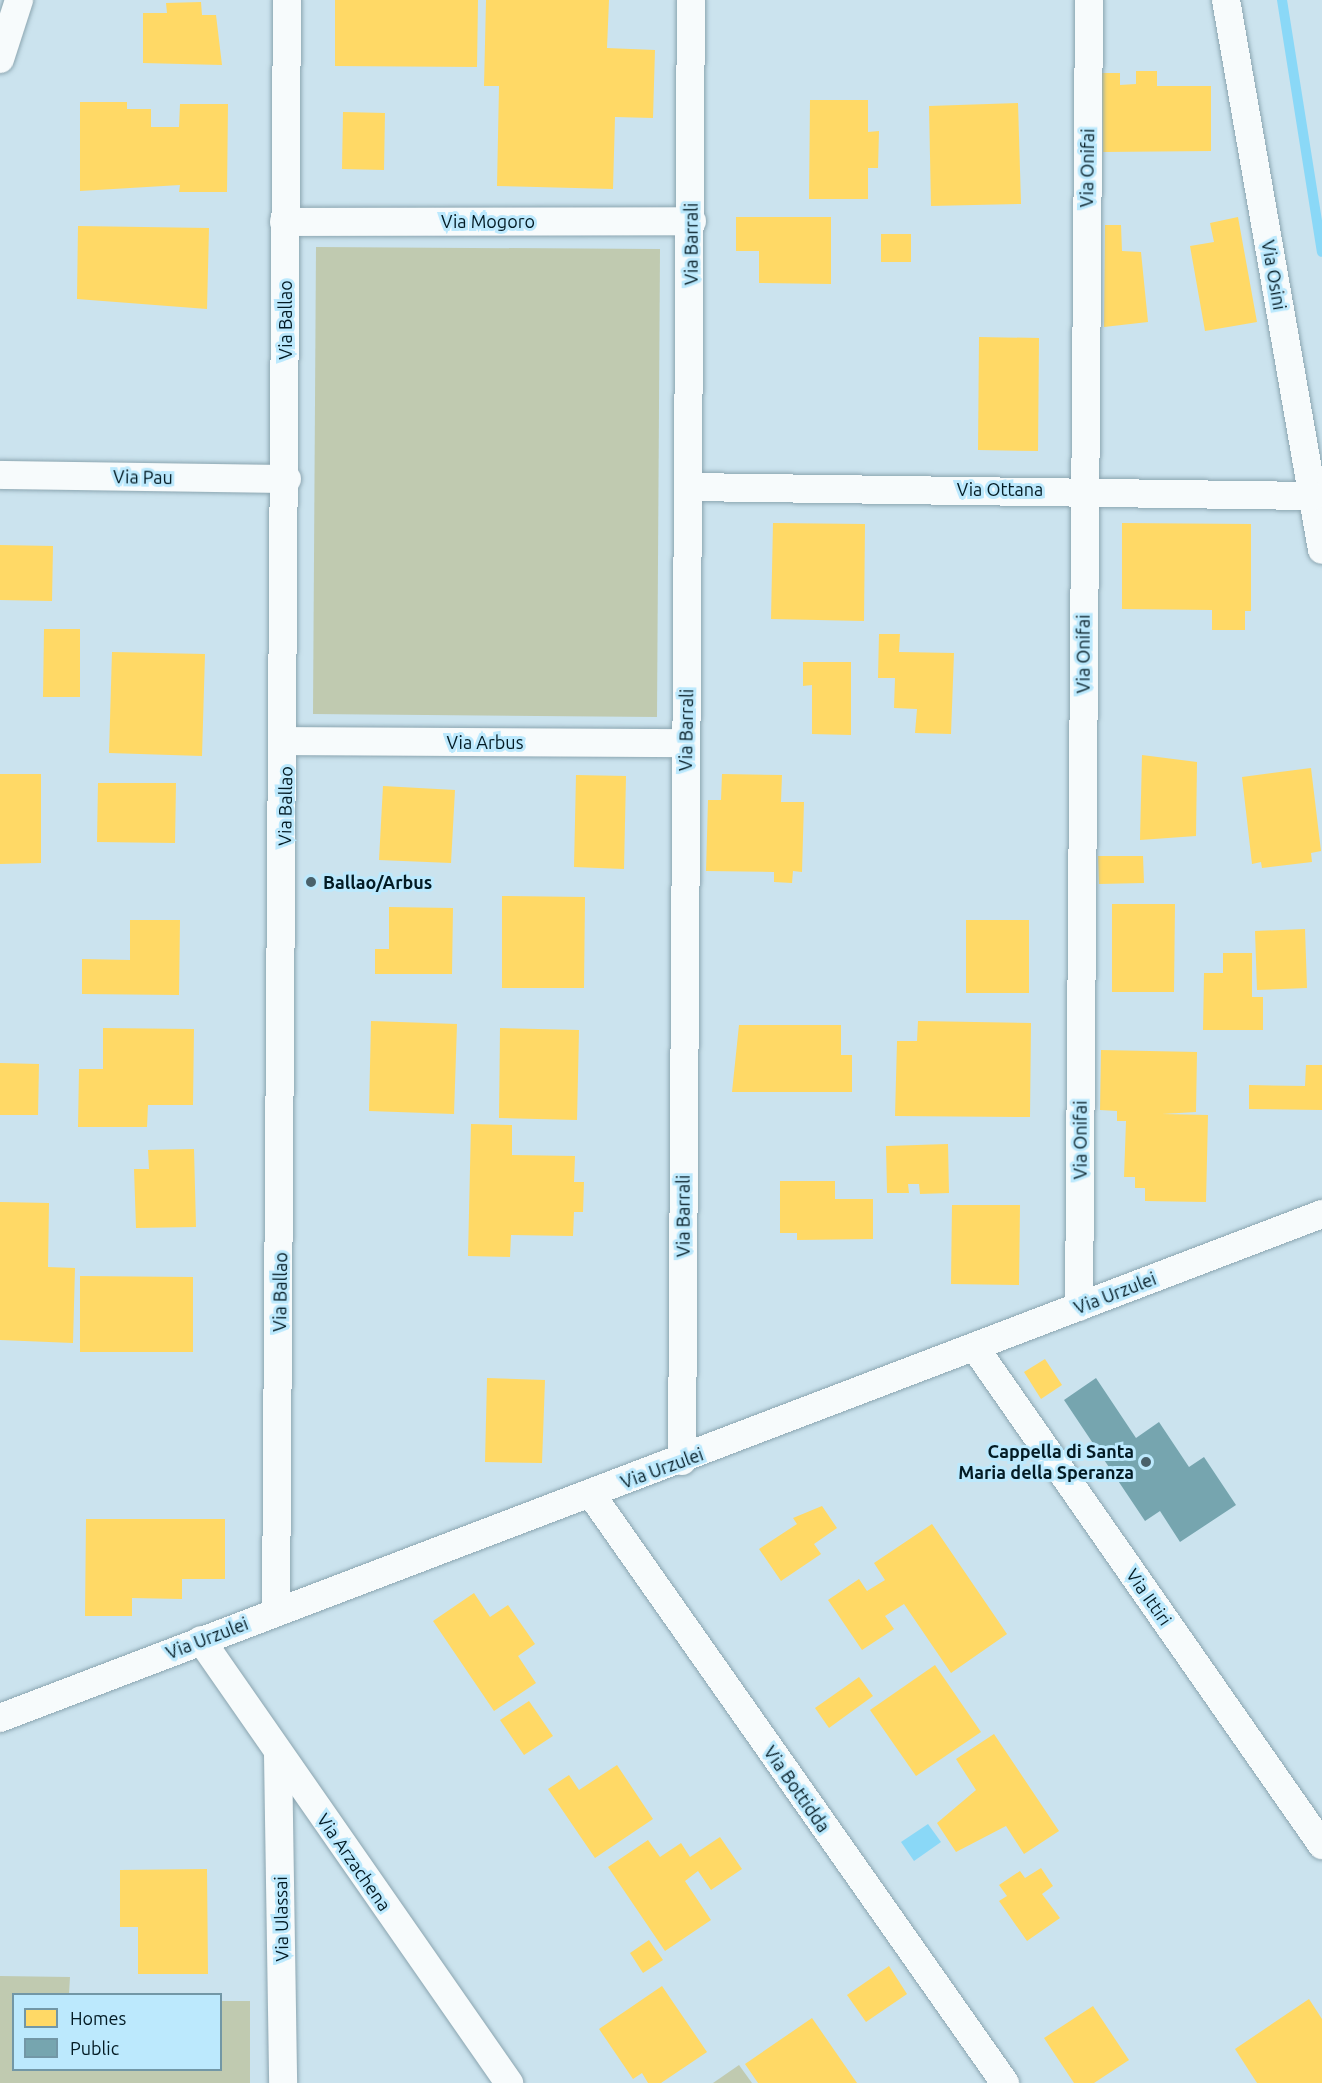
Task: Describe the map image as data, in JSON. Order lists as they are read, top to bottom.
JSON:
{
  "streets": {
    "street": [
      "Via Onifai",
      "Via Mogoro",
      "Via Barrali",
      "Via Osini",
      "Via Ballao",
      "Via Pau",
      "Via Ottana",
      "Via Arbus",
      "Via Urzulei",
      "Via Ittiri",
      "Via Bottidda",
      "Via Arzachena",
      "Via Ulassai"
    ]
  },
  "crossings": [
    ["Via Onifai", "Via Ottana"],
    ["Via Onifai", "Via Urzulei"],
    ["Via Mogoro", "Via Barrali"],
    ["Via Mogoro", "Via Ballao"],
    ["Via Barrali", "Via Ottana"],
    ["Via Barrali", "Via Arbus"],
    ["Via Barrali", "Via Urzulei"],
    ["Via Osini", "Via Ottana"],
    ["Via Ballao", "Via Pau"],
    ["Via Ballao", "Via Arbus"],
    ["Via Ballao", "Via Urzulei"],
    ["Via Urzulei", "Via Ittiri"],
    ["Via Urzulei", "Via Bottidda"],
    ["Via Urzulei", "Via Arzachena"],
    ["Via Arzachena", "Via Ulassai"]
  ],
  "places": ["Ballao/Arbus", "Cappella di Santa Maria della Speranza"],
  "legend": ["Homes", "Public"]
}
